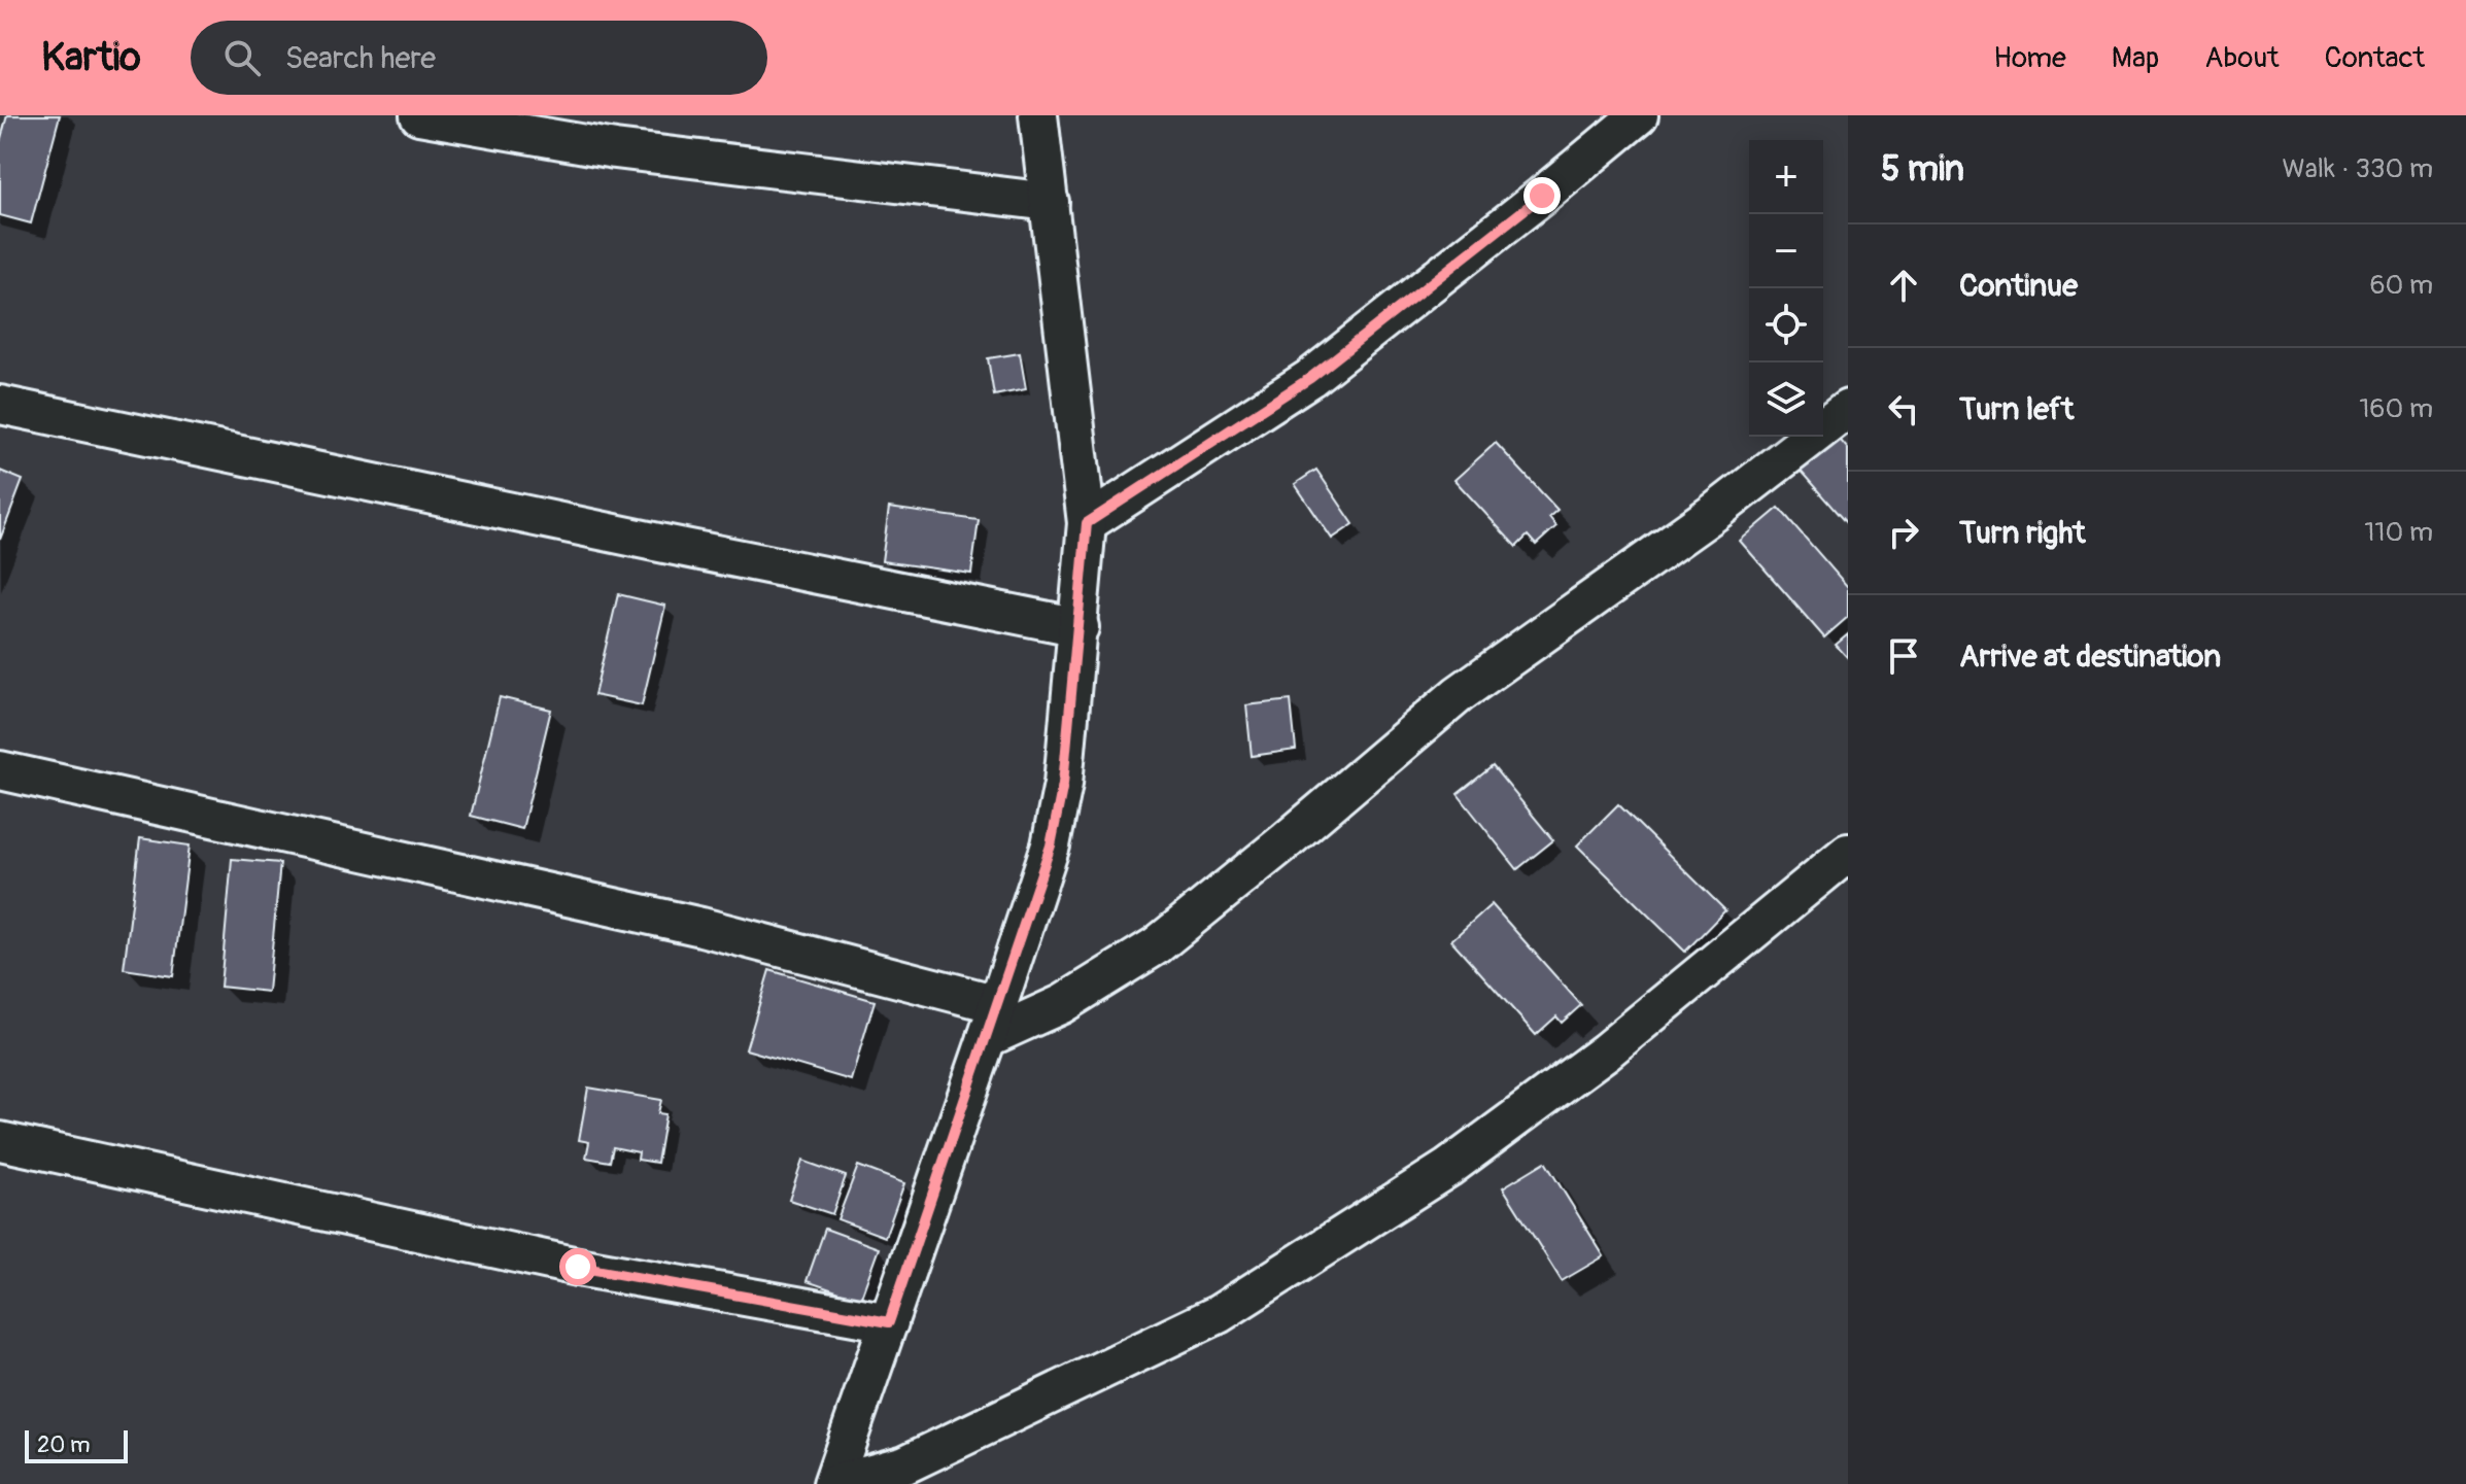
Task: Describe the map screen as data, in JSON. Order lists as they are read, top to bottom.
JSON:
{
  "scale_bar": "20 m",
  "page": {
    "header": "Kartio",
    "search": "Search here",
    "nav": [
      "Home",
      "Map",
      "About",
      "Contact"
    ],
    "heading": ["5 min", "Walk · 330 m"],
    "map_buttons": ["+", "−"],
    "list": [
      ["Continue", "60 m"],
      ["Turn left", "160 m"],
      ["Turn right", "110 m"],
      "Arrive at destination"
    ],
    "scale": "20 m"
  }
}
